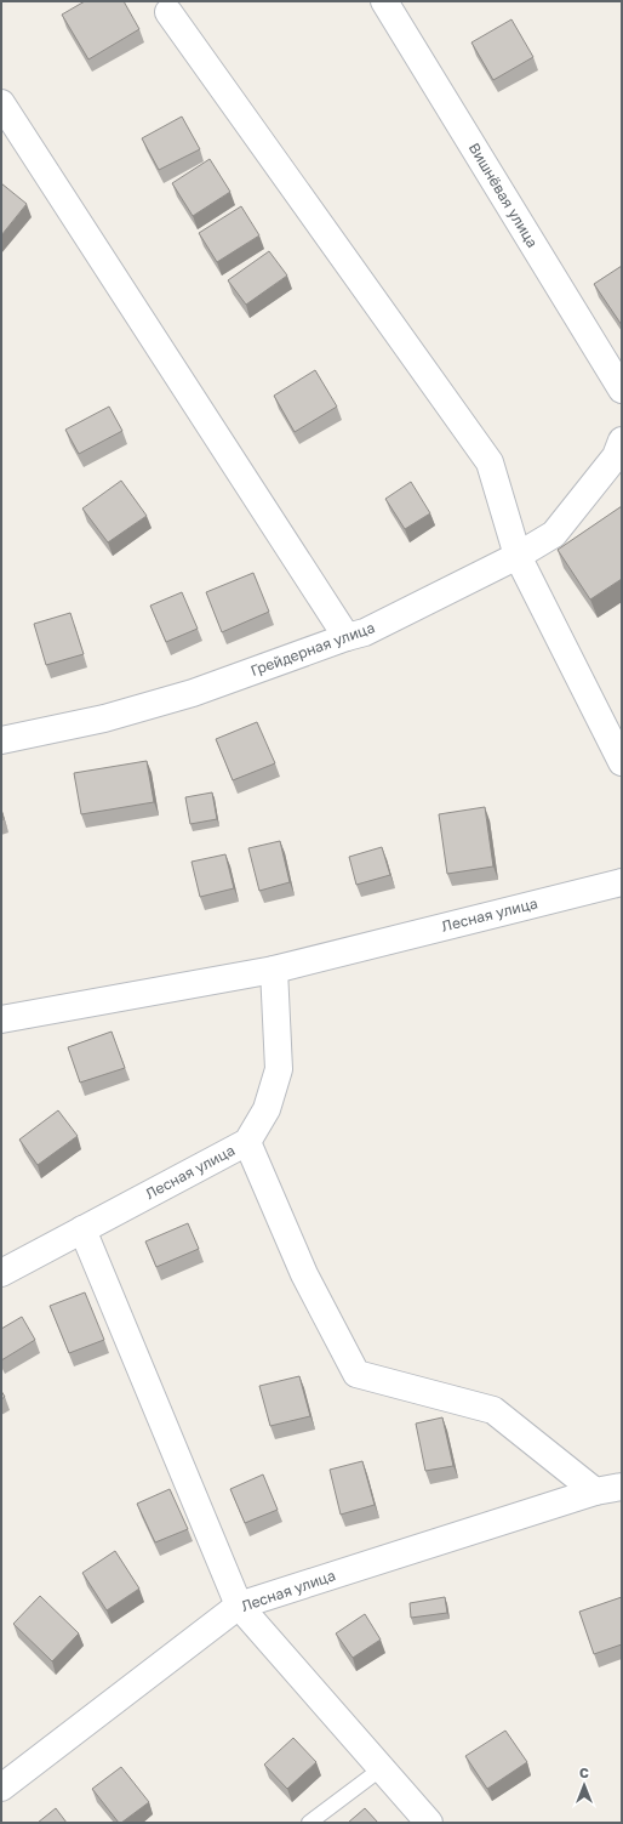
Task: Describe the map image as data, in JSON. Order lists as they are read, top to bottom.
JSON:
{
  "streets": {
    "street": ["Вишнёвая улица", "Грейдерная улица", "Лесная улица"]
  },
  "north": "top"
}
